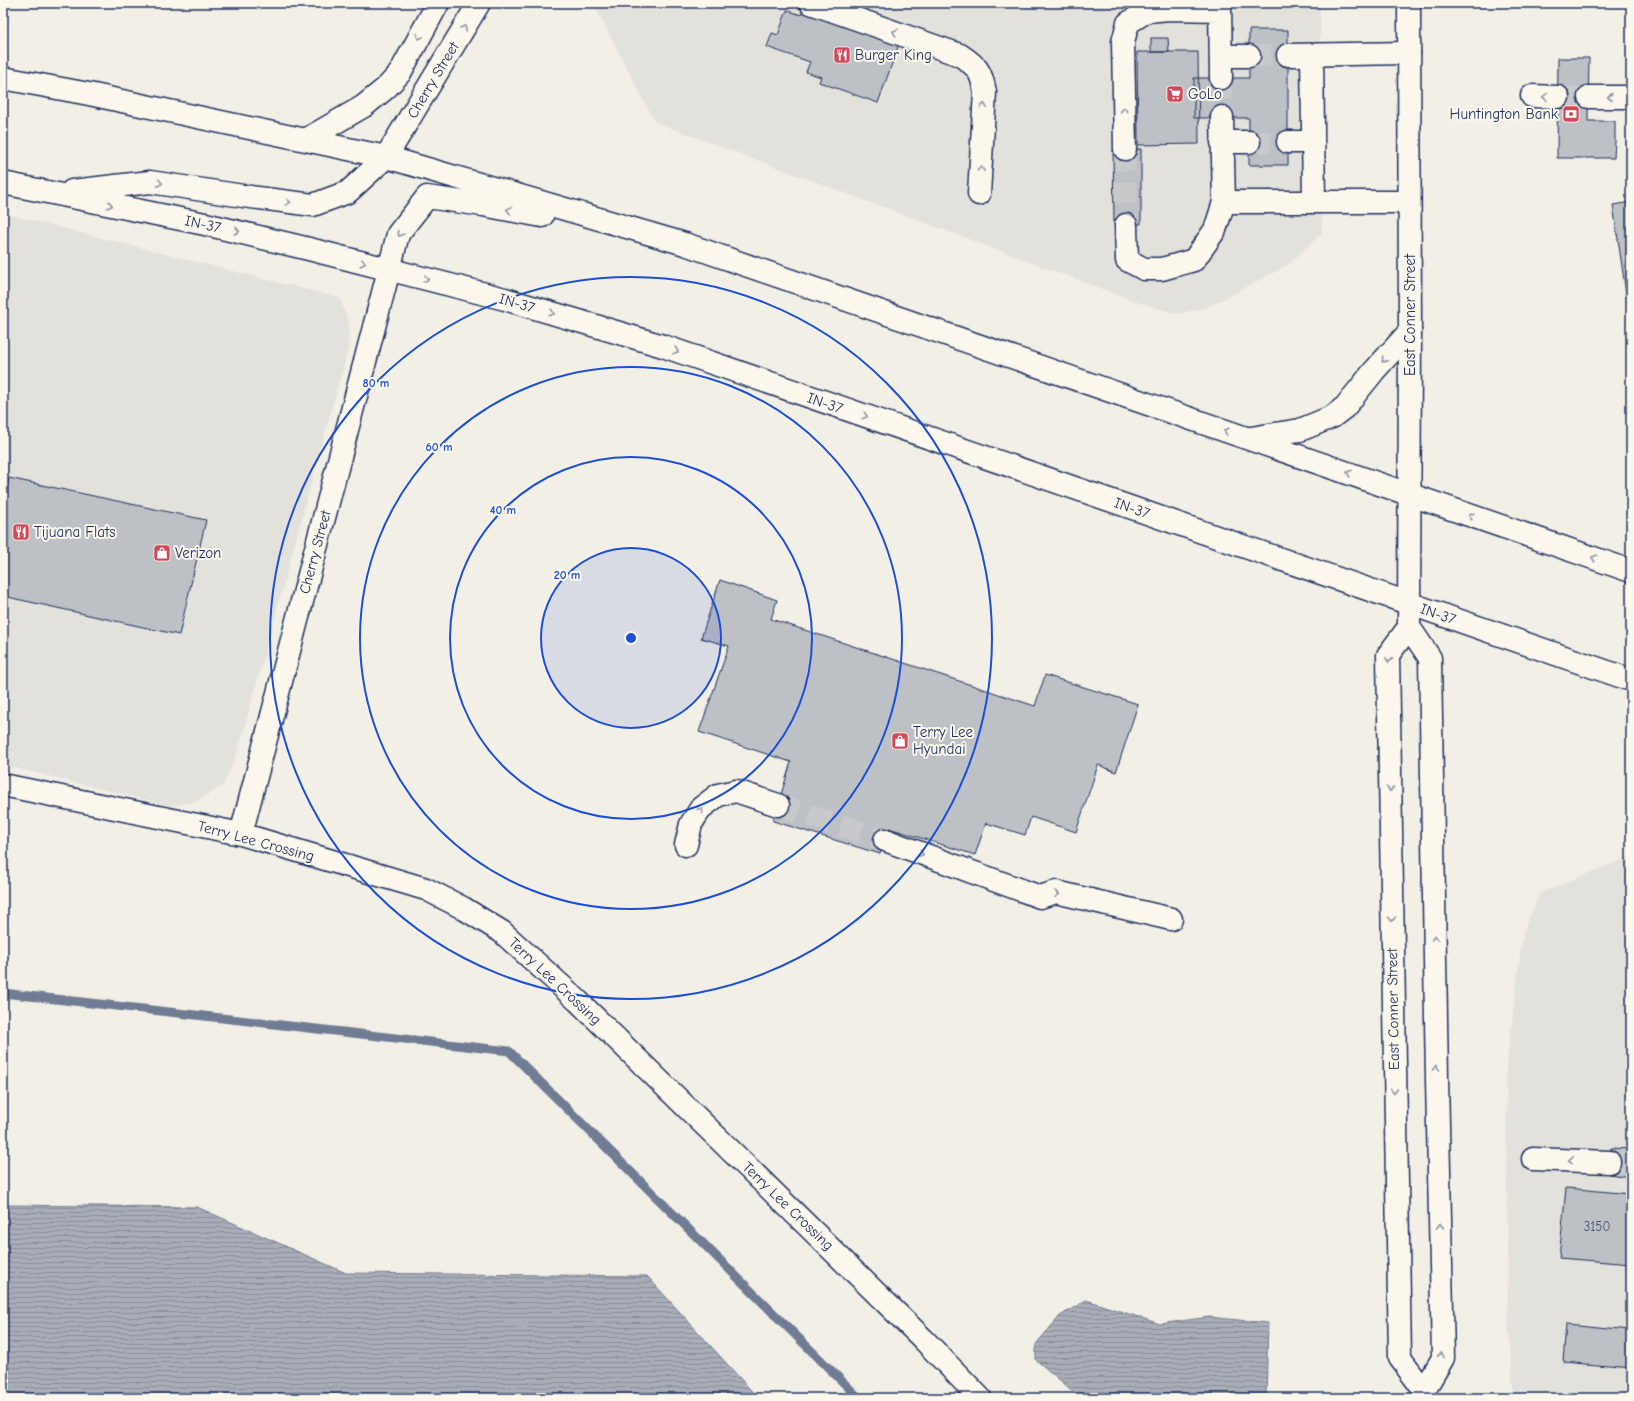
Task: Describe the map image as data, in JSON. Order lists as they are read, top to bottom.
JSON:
{
  "streets": {
    "main road": [
      "Cherry Street",
      "IN-37",
      "East Conner Street",
      "Terry Lee Crossing"
    ]
  },
  "crossings": [
    ["Cherry Street", "IN-37"],
    ["Cherry Street", "Terry Lee Crossing"],
    ["IN-37", "East Conner Street"]
  ],
  "places": {
    "restaurant": ["Burger King", "Tijuana Flats"],
    "supermarket": ["GoLo"],
    "bank": ["Huntington Bank"],
    "shop": ["Verizon", "Terry Lee Hyundai"]
  },
  "house_numbers": ["3150"],
  "rings": [
    "80 m",
    "60 m",
    "40 m",
    "20 m"
  ]
}
